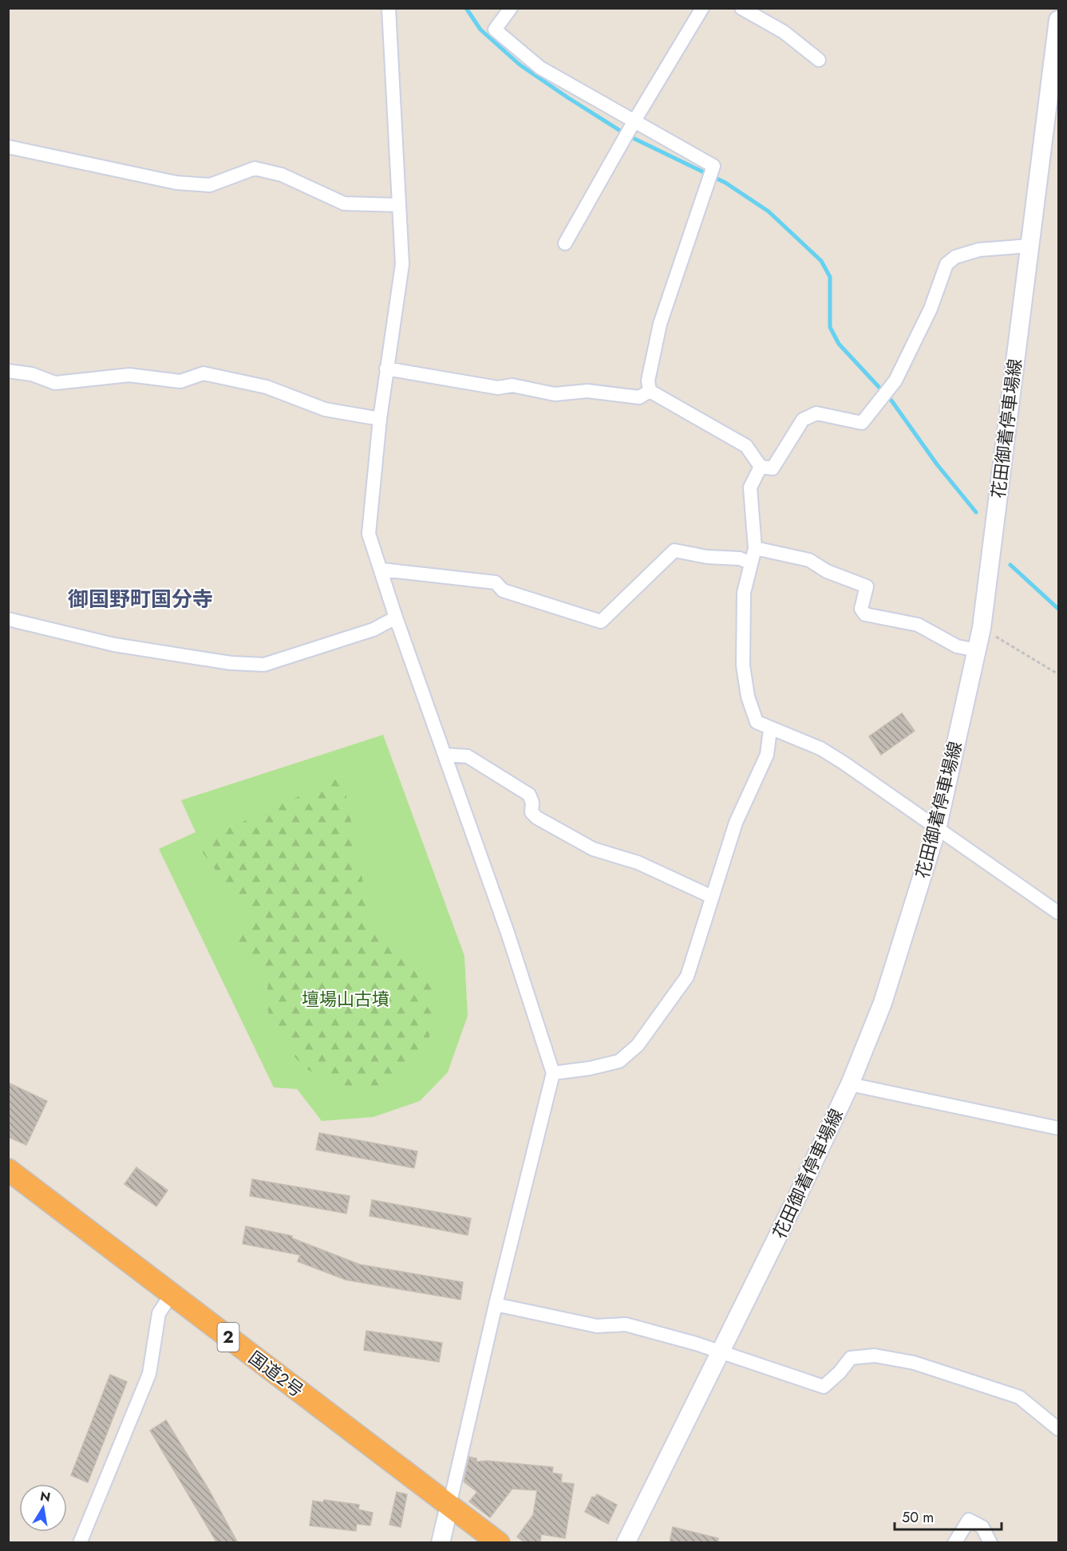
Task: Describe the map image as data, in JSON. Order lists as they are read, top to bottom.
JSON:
{
  "streets": {
    "highway": ["2", "国道2号"],
    "main road": ["花田御着停車場線"]
  },
  "districts": ["御国野町国分寺"],
  "parks": ["壇場山古墳"],
  "scale_bar": "50 m",
  "north": "top"
}
